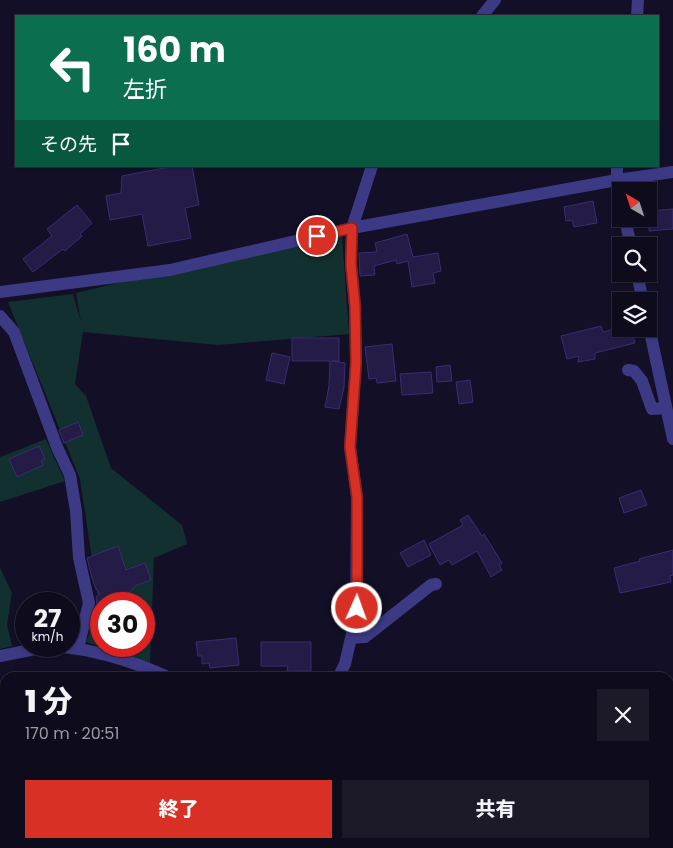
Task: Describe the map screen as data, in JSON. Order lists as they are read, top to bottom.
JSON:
{
  "north": "top left",
  "page": {
    "turn": ["160 m", "左折"],
    "then": "その先",
    "speed": "27 km/h",
    "limit": "30",
    "heading": ["1 分", "170 m · 20:51"],
    "buttons": ["終了", "共有"]
  }
}
